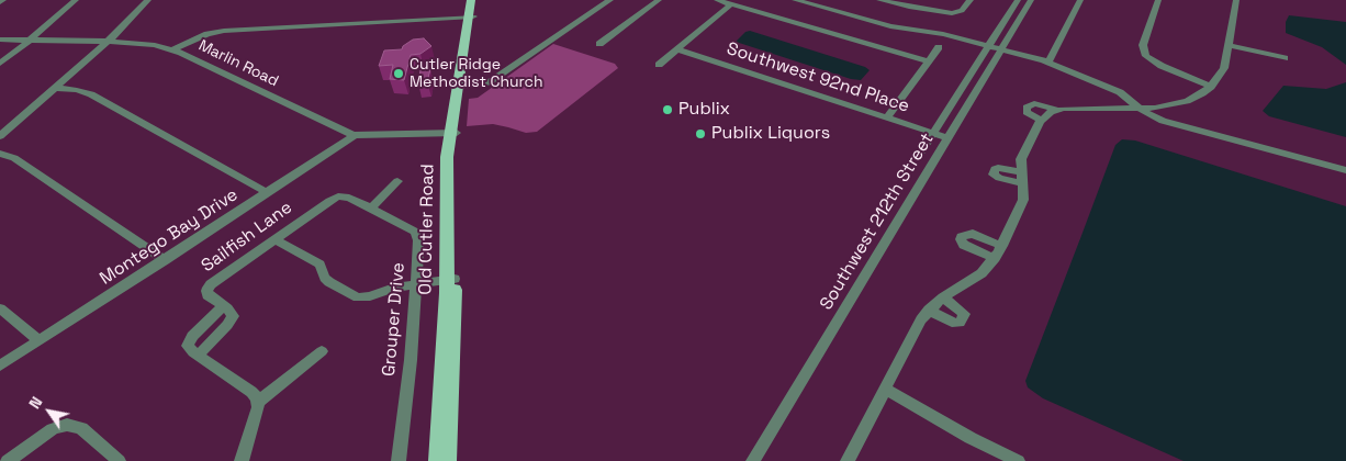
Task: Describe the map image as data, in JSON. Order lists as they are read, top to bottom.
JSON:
{
  "streets": {
    "main road": ["Old Cutler Road"],
    "street": [
      "Marlin Road",
      "Southwest 92nd Place",
      "Southwest 212th Street",
      "Montego Bay Drive",
      "Sailfish Lane",
      "Grouper Drive"
    ]
  },
  "crossings": [
    ["Marlin Road", "Old Cutler Road"],
    ["Marlin Road", "Montego Bay Drive"],
    ["Southwest 92nd Place", "Southwest 212th Street"],
    ["Sailfish Lane", "Grouper Drive"]
  ],
  "places": ["Cutler Ridge Methodist Church", "Publix", "Publix Liquors"],
  "north": "top left"
}
